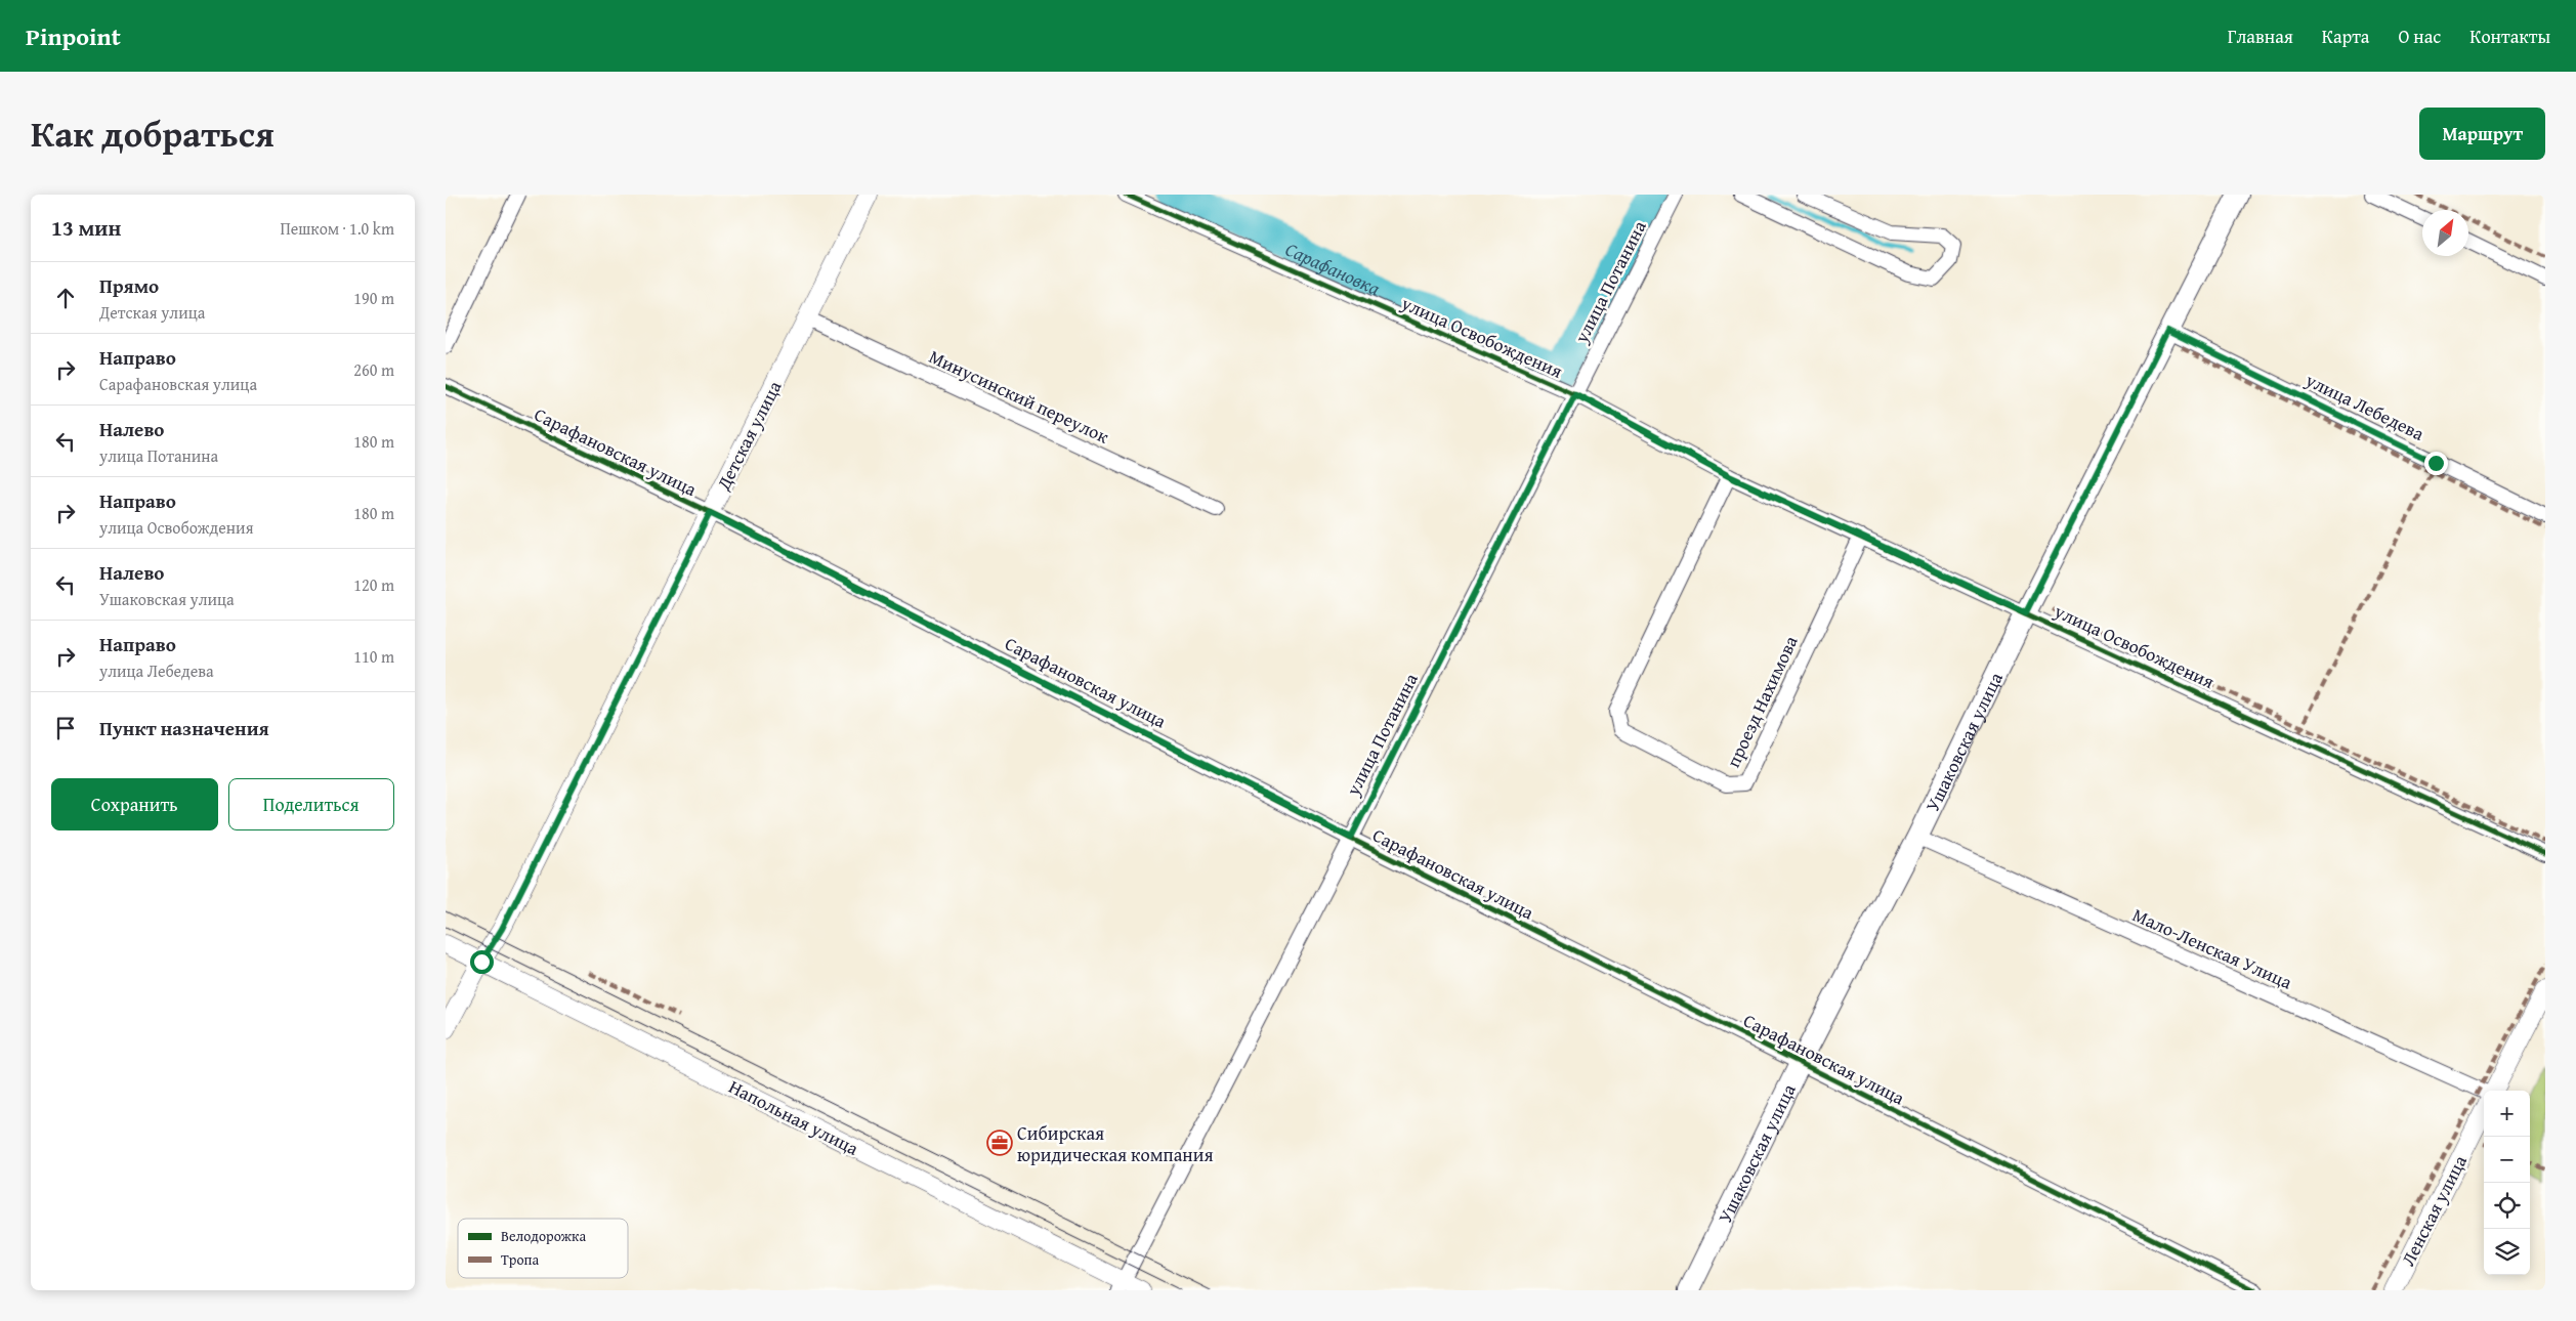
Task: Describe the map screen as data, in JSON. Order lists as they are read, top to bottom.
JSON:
{
  "streets": {
    "main road": ["Ушаковская улица"],
    "street": [
      "улица Потанина",
      "улица Освобождения",
      "Минусинский переулок",
      "улица Лебедева",
      "Детская улица",
      "Сарафановская улица",
      "проезд Нахимова",
      "Мало-Ленская Улица",
      "Напольная улица",
      "Ленская улица"
    ]
  },
  "crossings": [
    ["улица Потанина", "улица Освобождения"],
    ["улица Потанина", "Сарафановская улица"],
    ["улица Потанина", "Напольная улица"],
    ["улица Освобождения", "проезд Нахимова"],
    ["улица Освобождения", "Ушаковская улица"],
    ["Минусинский переулок", "Детская улица"],
    ["улица Лебедева", "Ушаковская улица"],
    ["Детская улица", "Сарафановская улица"],
    ["Детская улица", "Напольная улица"],
    ["Сарафановская улица", "Ушаковская улица"],
    ["Ушаковская улица", "Мало-Ленская Улица"]
  ],
  "water": ["Сарафановка"],
  "places": {
    "office": ["Сибирская юридическая компания"]
  },
  "legend": ["Велодорожка", "Тропа"],
  "north": "top right",
  "page": {
    "header": "Pinpoint",
    "nav": [
      "Главная",
      "Карта",
      "О нас",
      "Контакты"
    ],
    "title": "Как добраться",
    "buttons": [
      "Маршрут",
      ["Сохранить", "Поделиться"]
    ],
    "heading": ["13 мин", "Пешком · 1.0 km"],
    "list": [
      ["Прямо", "Детская улица", "190 m"],
      ["Направо", "Сарафановская улица", "260 m"],
      ["Налево", "улица Потанина", "180 m"],
      ["Направо", "улица Освобождения", "180 m"],
      ["Налево", "Ушаковская улица", "120 m"],
      ["Направо", "улица Лебедева", "110 m"],
      "Пункт назначения"
    ],
    "map_buttons": ["+", "−"]
  }
}
